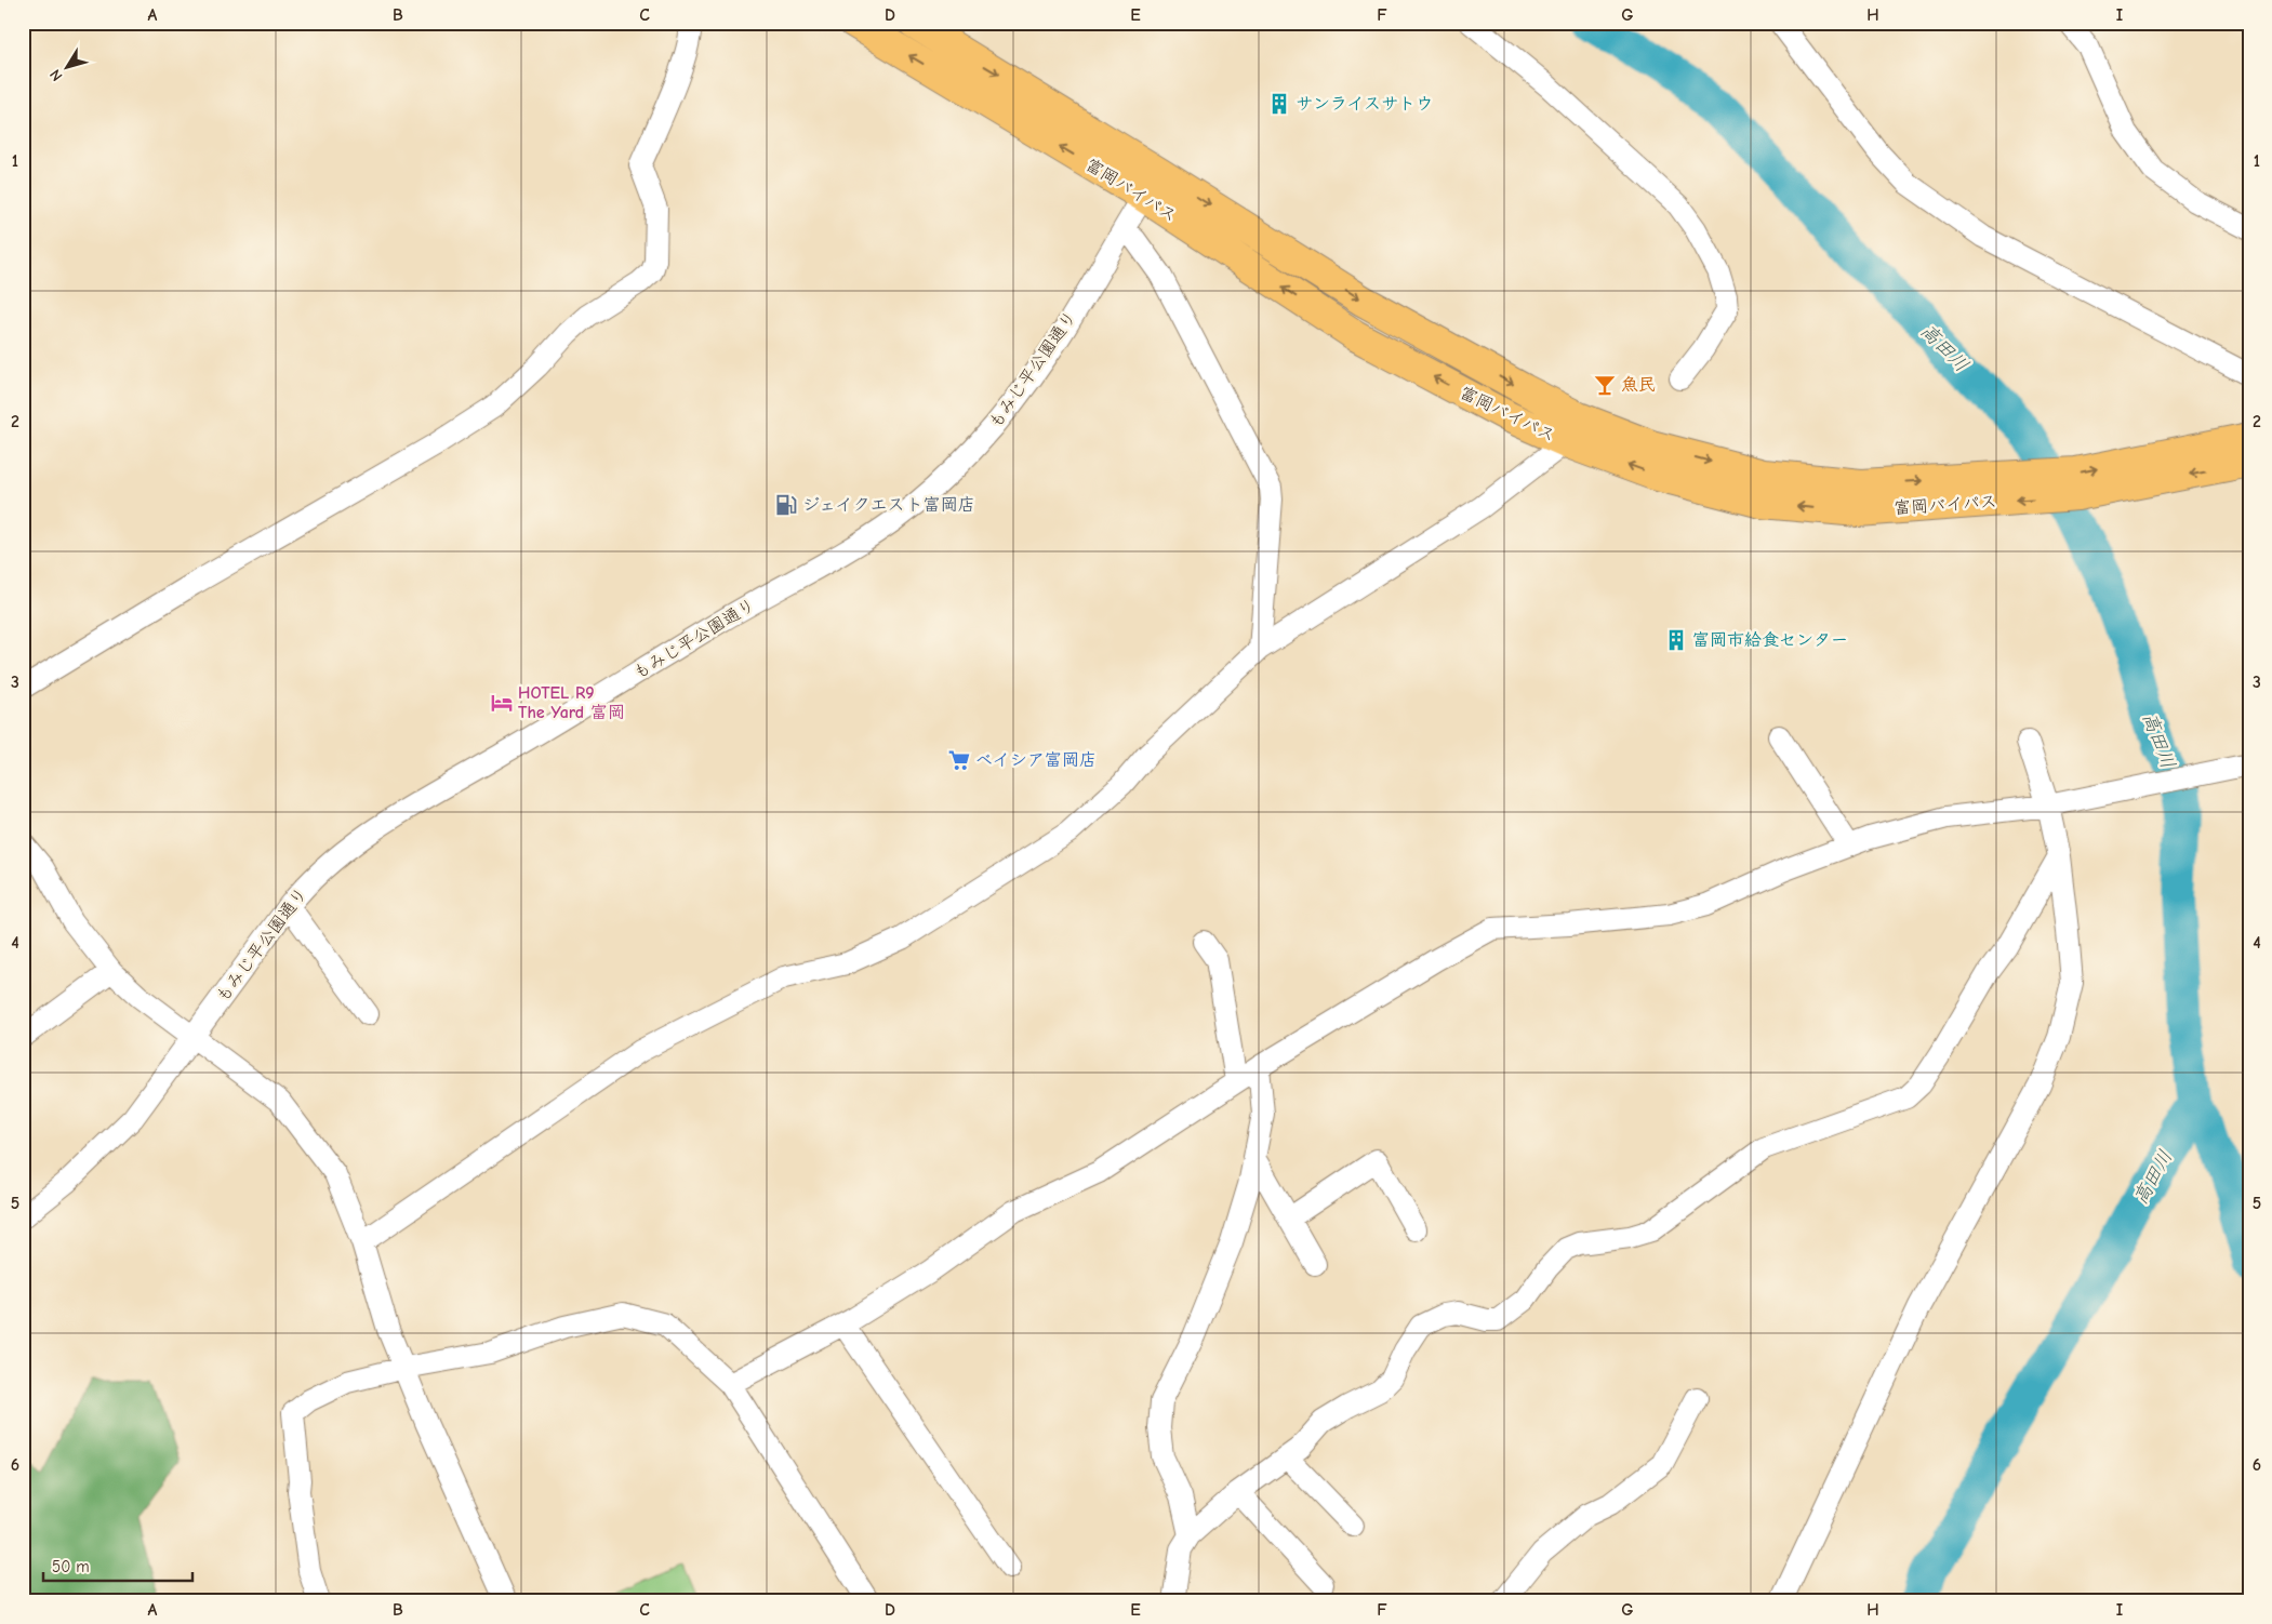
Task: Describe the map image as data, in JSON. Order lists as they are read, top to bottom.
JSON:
{
  "streets": {
    "highway": ["富岡バイパス"],
    "street": ["もみじ平公園通り"]
  },
  "crossings": [
    ["富岡バイパス", "もみじ平公園通り"]
  ],
  "water": ["高田川"],
  "places": {
    "building": ["サンライスサトウ", "富岡市給食センター"],
    "bar": ["魚民"],
    "fuel station": ["ジェイクエスト富岡店"],
    "hotel": ["HOTEL R9 The Yard 富岡"],
    "supermarket": ["ベイシア富岡店"]
  },
  "scale_bar": "50 m",
  "north": "bottom left",
  "grid": {
    "columns": [
      "A",
      "B",
      "C",
      "D",
      "E",
      "F",
      "G",
      "H",
      "I"
    ],
    "rows": [
      "1",
      "2",
      "3",
      "4",
      "5",
      "6"
    ]
  }
}
